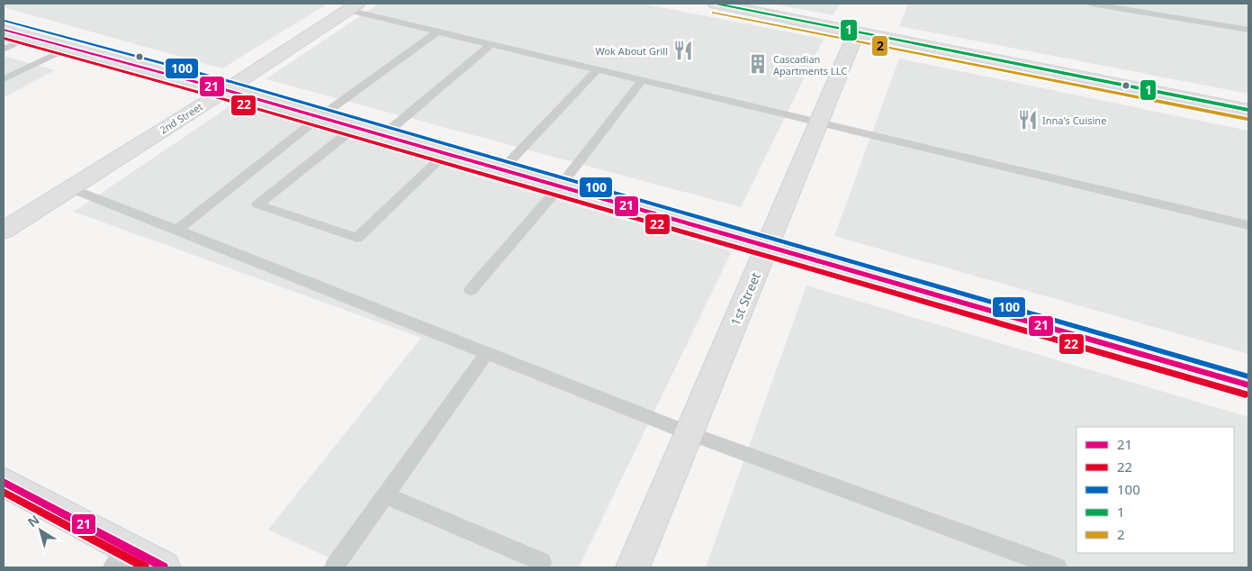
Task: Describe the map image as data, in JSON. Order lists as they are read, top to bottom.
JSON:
{
  "streets": {
    "main road": ["2nd Street", "1st Street"]
  },
  "places": {
    "restaurant": ["Wok About Grill", "Inna's Cuisine"],
    "building": ["Cascadian Apartments LLC"]
  },
  "lines": [
    "transit line 1",
    "transit line 2",
    "transit line 100",
    "transit line 21",
    "transit line 22"
  ],
  "legend": [
    "21",
    "22",
    "100",
    "1",
    "2"
  ],
  "north": "top left"
}
